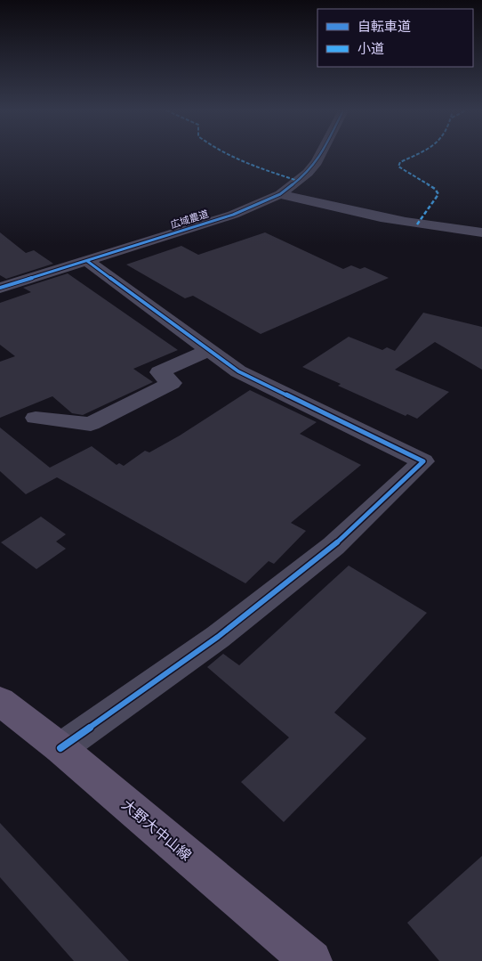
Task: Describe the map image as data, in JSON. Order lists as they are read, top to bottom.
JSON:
{
  "streets": {
    "main road": ["大野大中山線"],
    "street": ["広域農道"]
  },
  "legend": ["自転車道", "小道"]
}
